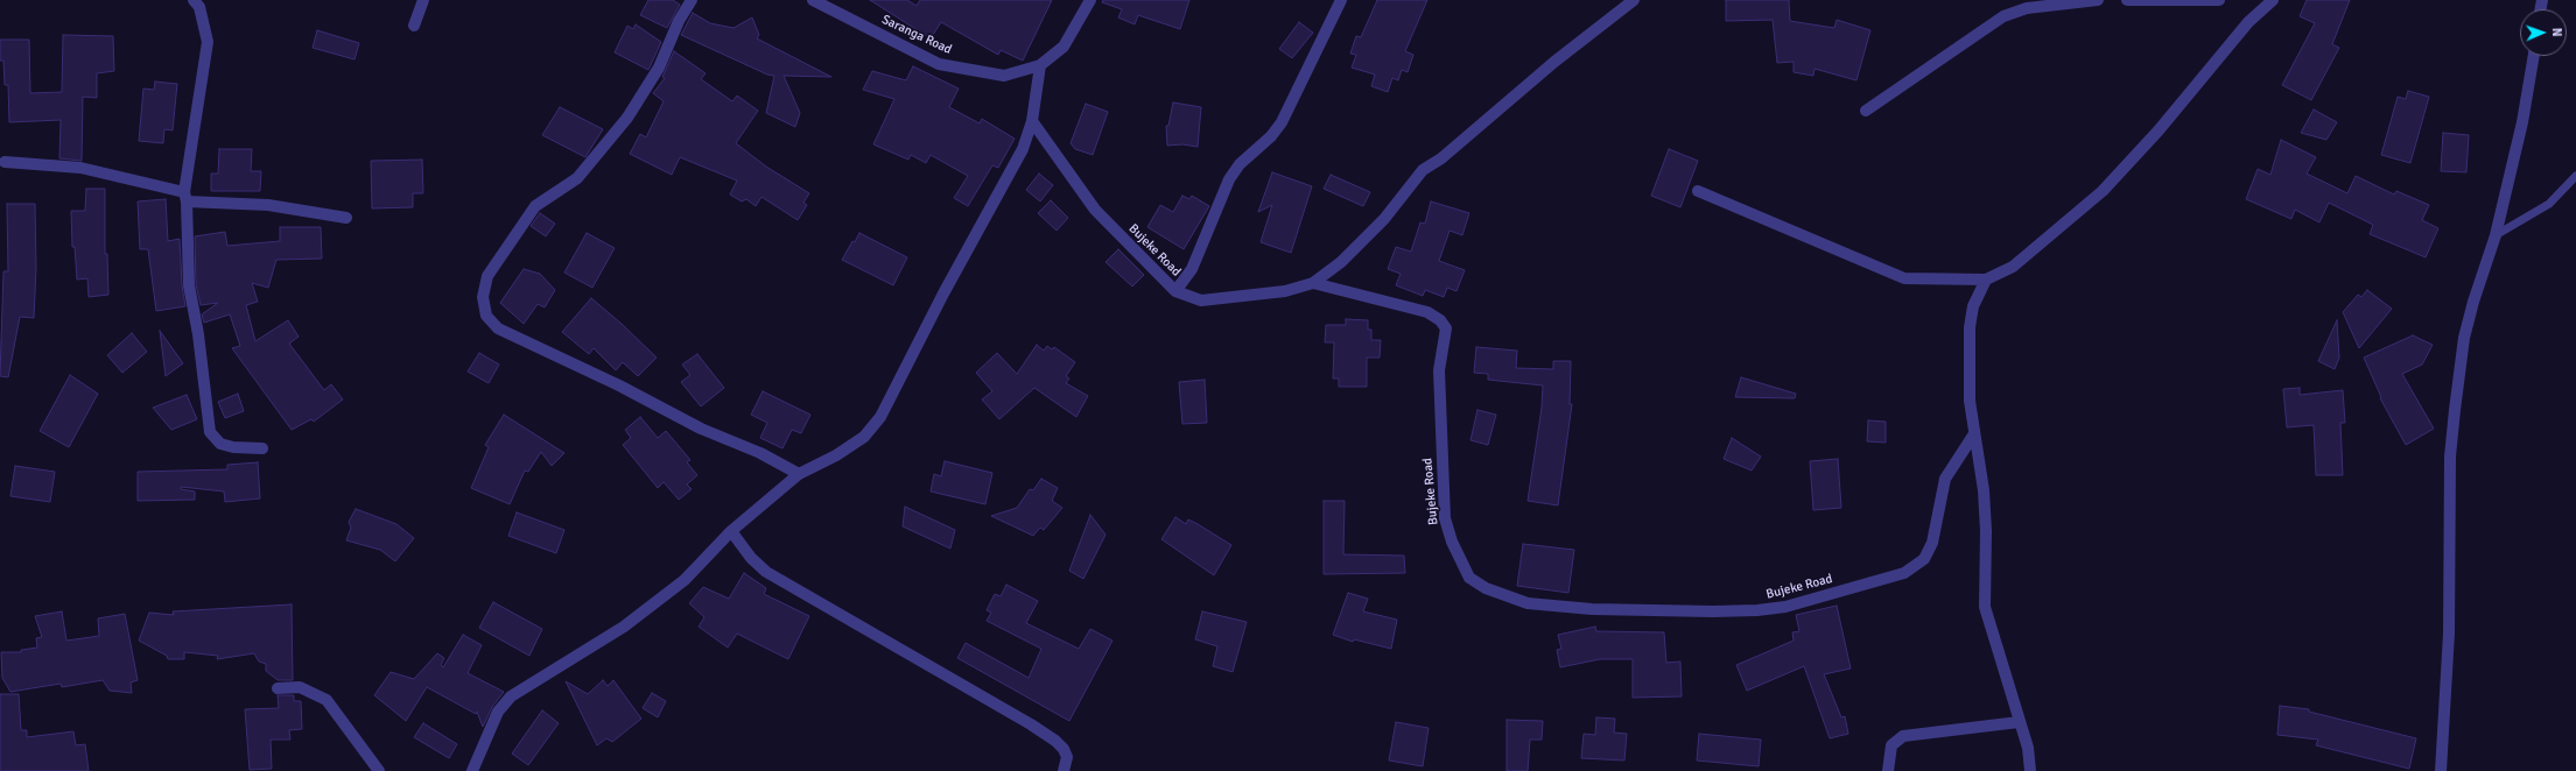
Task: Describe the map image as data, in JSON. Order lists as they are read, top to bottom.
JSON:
{
  "streets": {
    "street": ["Saranga Road", "Bujeke Road"]
  },
  "north": "right"
}
